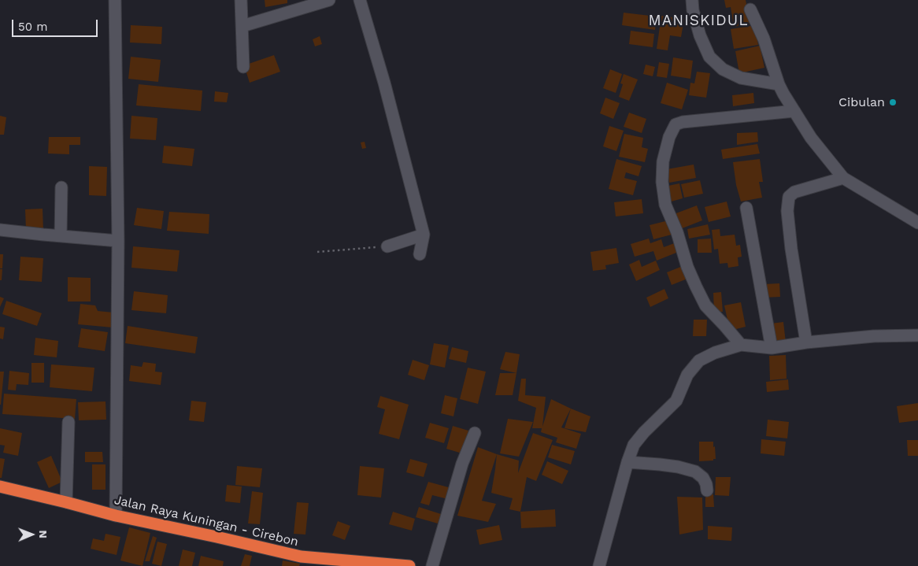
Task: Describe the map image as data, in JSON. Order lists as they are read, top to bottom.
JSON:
{
  "streets": {
    "highway": ["Jalan Raya Kuningan - Cirebon"]
  },
  "districts": ["MANISKIDUL"],
  "places": ["Cibulan"],
  "scale_bar": "50 m",
  "north": "right"
}
